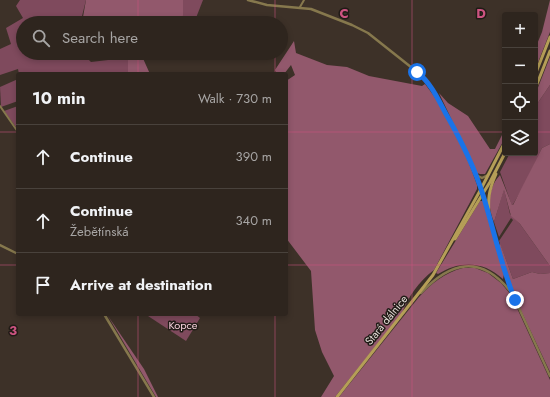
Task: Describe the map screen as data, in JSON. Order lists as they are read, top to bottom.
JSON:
{
  "streets": {
    "main road": ["Stará dálnice"]
  },
  "parks": ["Kopce"],
  "page": {
    "map_buttons": ["+", "−"],
    "search": "Search here",
    "heading": ["10 min", "Walk · 730 m"],
    "list": [
      ["Continue", "390 m"],
      ["Continue", "Žebětínská", "340 m"],
      "Arrive at destination"
    ]
  },
  "grid": {
    "columns": ["C", "D"],
    "rows": ["3"]
  }
}
